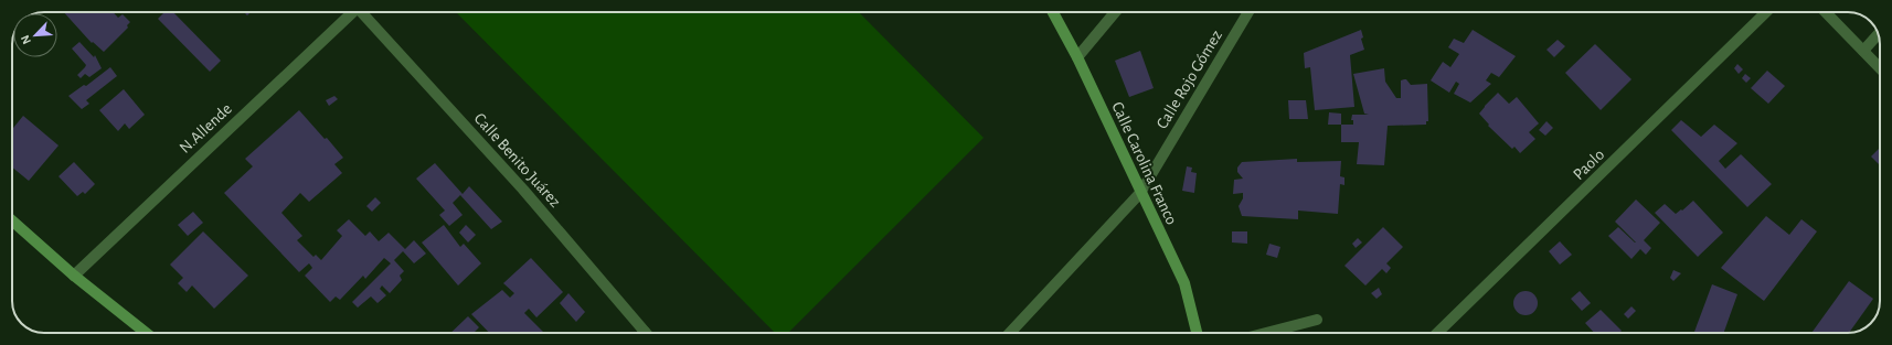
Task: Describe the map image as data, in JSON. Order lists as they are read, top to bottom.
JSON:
{
  "streets": {
    "street": [
      "Calle Rojo Gómez",
      "N.Allende",
      "Calle Benito Juárez",
      "Calle Carolina Franco",
      "Paolo"
    ]
  },
  "crossings": [
    ["Calle Rojo Gómez", "Calle Carolina Franco"]
  ],
  "north": "bottom left"
}
